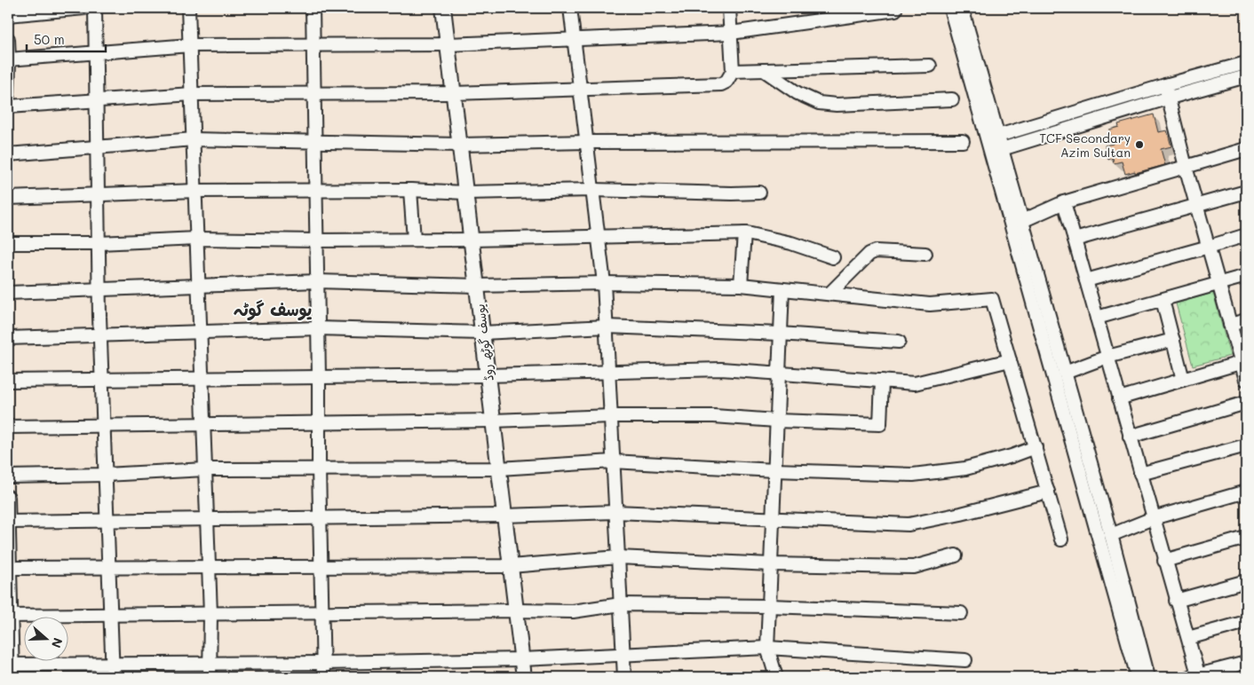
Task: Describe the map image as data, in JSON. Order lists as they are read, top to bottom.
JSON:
{
  "streets": {
    "street": ["یوسف گوٹھ روڈ"]
  },
  "districts": ["یوسف گوٹہ"],
  "places": ["TCF Secondary Azim Sultan"],
  "scale_bar": "50 m",
  "north": "right"
}
